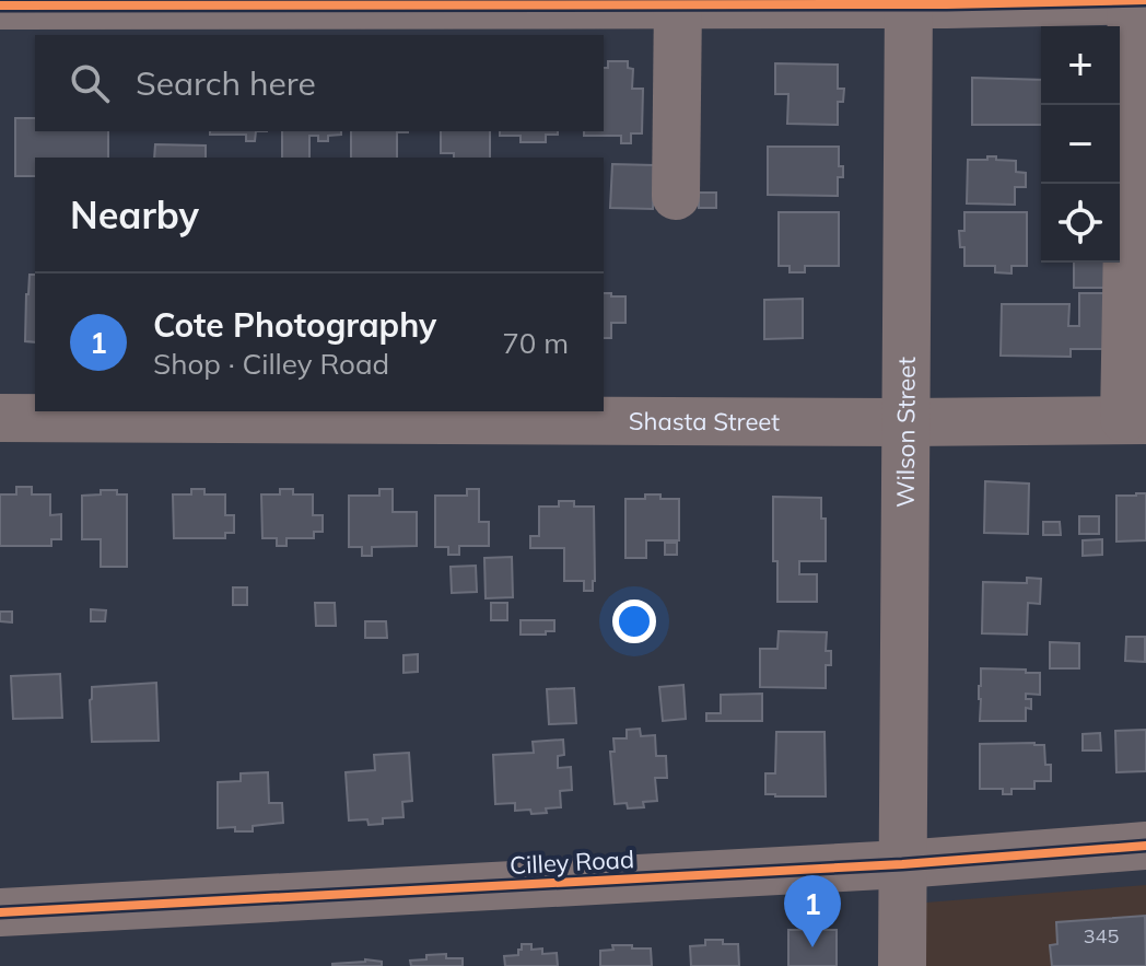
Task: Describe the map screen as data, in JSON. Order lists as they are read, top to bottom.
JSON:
{
  "streets": {
    "street": ["Shasta Street", "Wilson Street", "Cilley Road"]
  },
  "crossings": [
    ["Shasta Street", "Wilson Street"],
    ["Wilson Street", "Cilley Road"]
  ],
  "house_numbers": ["345"],
  "page": {
    "map_buttons": ["+", "−"],
    "search": "Search here",
    "heading": "Nearby",
    "list": [
      {
        "mark": "1",
        "name": "Cote Photography",
        "note": "Shop · Cilley Road",
        "value": "70 m"
      }
    ],
    "pins": "1"
  }
}
